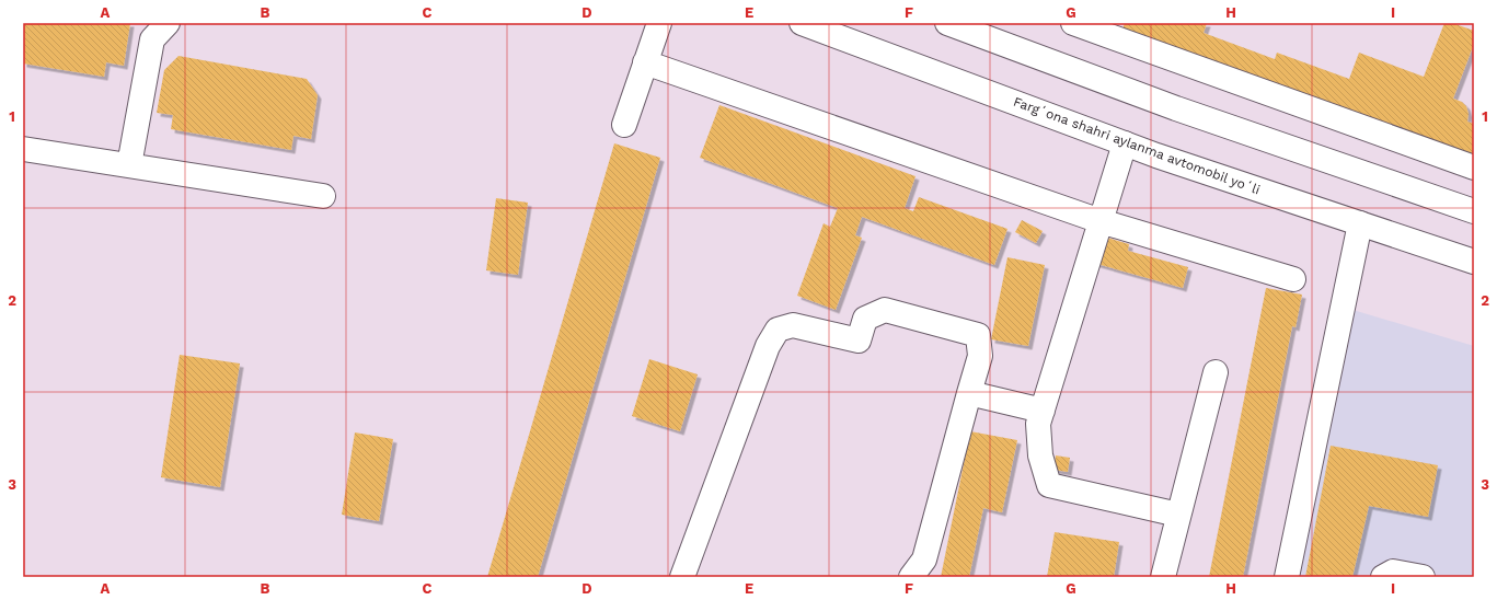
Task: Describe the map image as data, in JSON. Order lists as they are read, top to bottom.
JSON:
{
  "streets": {
    "main road": ["Fargʻona shahri aylanma avtomobil yoʻli"]
  },
  "grid": {
    "columns": [
      "A",
      "B",
      "C",
      "D",
      "E",
      "F",
      "G",
      "H",
      "I"
    ],
    "rows": ["1", "2", "3"]
  }
}
